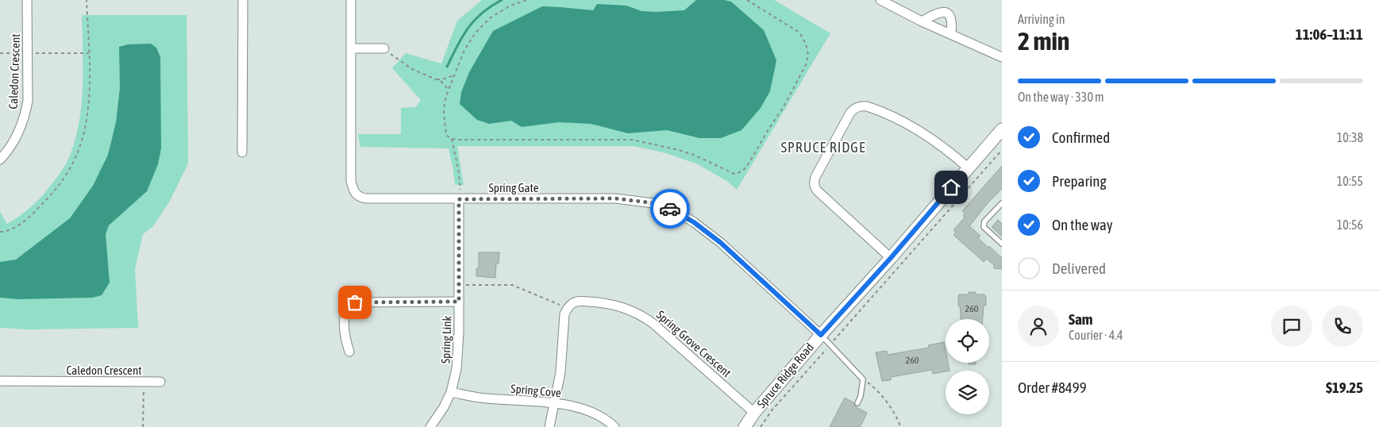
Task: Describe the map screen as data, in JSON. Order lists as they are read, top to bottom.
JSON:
{
  "streets": {
    "street": [
      "Caledon Crescent",
      "Spring Gate",
      "Spring Link",
      "Spring Grove Crescent",
      "Spruce Ridge Road",
      "Spring Cove"
    ]
  },
  "crossings": [
    ["Spring Gate", "Spring Link"],
    ["Spring Gate", "Spruce Ridge Road"],
    ["Spring Link", "Spring Cove"],
    ["Spring Grove Crescent", "Spruce Ridge Road"]
  ],
  "districts": ["SPRUCE RIDGE"],
  "house_numbers": ["260", "260"],
  "page": {
    "heading": ["2 min", "Arriving in", "11:06–11:11"],
    "panel": [
      "Sam",
      "Courier · 4.4",
      "Order #8499",
      "$19.25"
    ],
    "bar": "On the way · 330 m",
    "list": [
      ["Confirmed", "10:38"],
      ["Preparing", "10:55"],
      ["On the way", "10:56"],
      "Delivered"
    ]
  }
}
